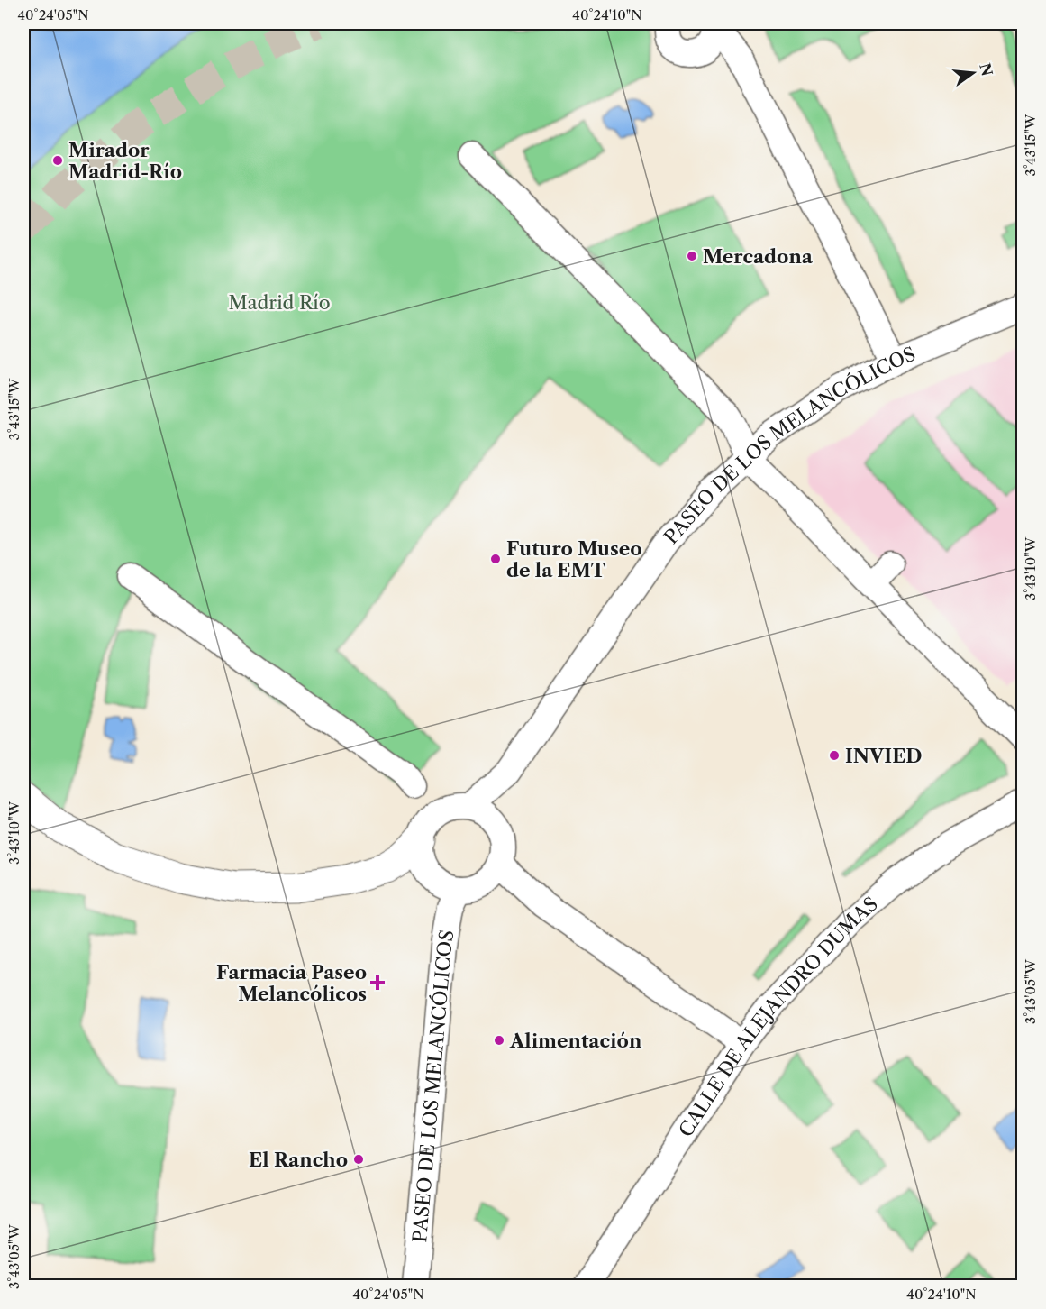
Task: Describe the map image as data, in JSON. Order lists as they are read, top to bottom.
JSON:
{
  "streets": {
    "street": ["PASEO DE LOS MELANCÓLICOS", "CALLE DE ALEJANDRO DUMAS"]
  },
  "parks": ["Madrid Río"],
  "places": {
    "other": [
      "Mirador Madrid-Río",
      "Mercadona",
      "Futuro Museo de la EMT",
      "INVIED",
      "Alimentación",
      "El Rancho"
    ],
    "health": ["Farmacia Paseo Melancólicos"]
  },
  "north": "right",
  "coordinates": [
    "40°24'05\"N",
    "40°24'10\"N",
    "3°43'15\"W",
    "3°43'10\"W",
    "3°43'05\"W"
  ]
}
